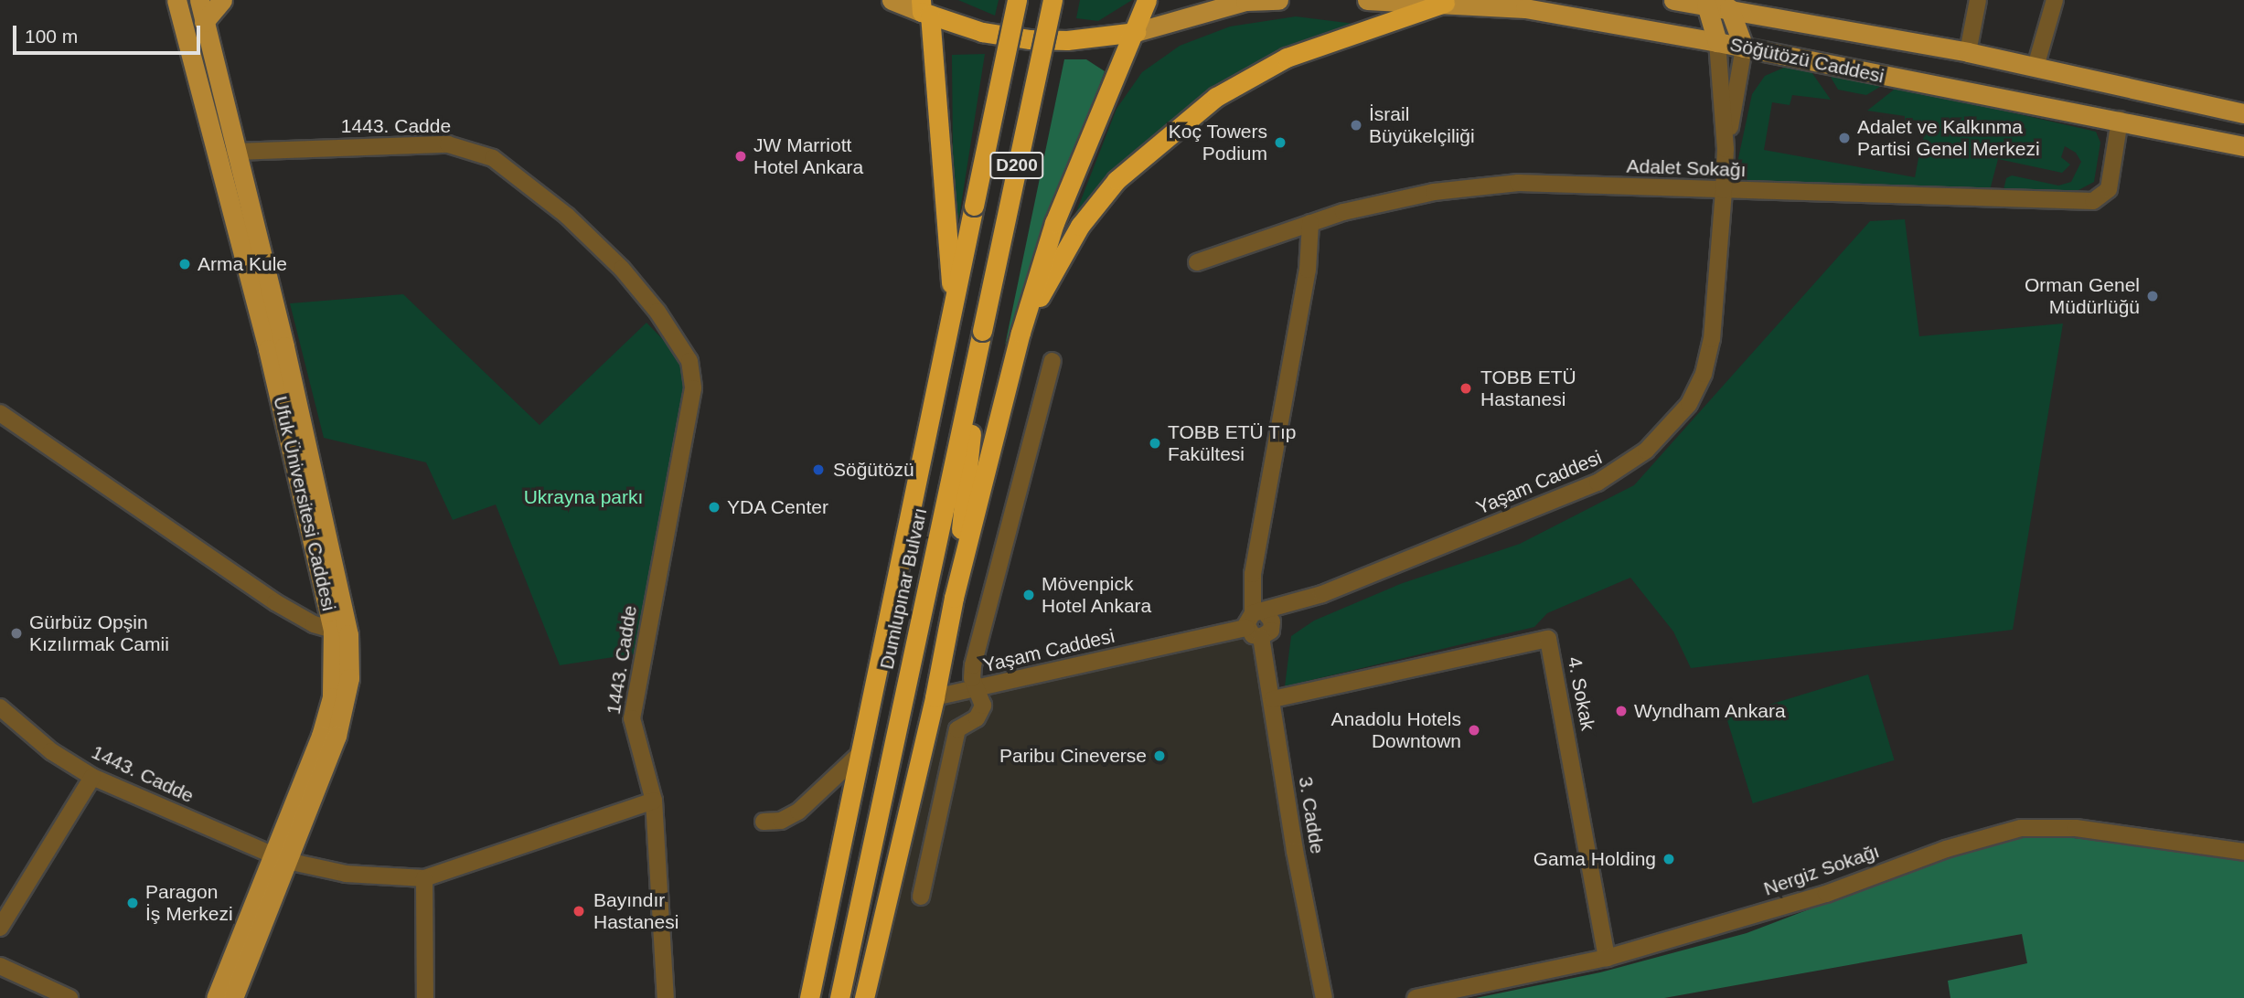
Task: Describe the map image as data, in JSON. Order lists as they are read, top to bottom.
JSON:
{
  "streets": {
    "highway": ["D200", "Dumlupınar Bulvarı"],
    "main road": ["Söğütözü Caddesi", "Ufuk Üniversitesi Caddesi"],
    "street": [
      "1443. Cadde",
      "Adalet Sokağı",
      "Yaşam Caddesi",
      "4. Sokak",
      "3. Cadde",
      "Nergiz Sokağı"
    ]
  },
  "crossings": [
    ["Söğütözü Caddesi", "Adalet Sokağı"],
    ["Söğütözü Caddesi", "Yaşam Caddesi"],
    ["1443. Cadde", "Ufuk Üniversitesi Caddesi"],
    ["Adalet Sokağı", "Yaşam Caddesi"],
    ["Yaşam Caddesi", "3. Cadde"],
    ["4. Sokak", "3. Cadde"],
    ["4. Sokak", "Nergiz Sokağı"]
  ],
  "parks": ["Ukrayna parkı"],
  "places": [
    "İsrail Büyükelçiliği",
    "Adalet ve Kalkınma Partisi Genel Merkezi",
    "Koç Towers Podium",
    "JW Marriott Hotel Ankara",
    "Arma Kule",
    "Orman Genel Müdürlüğü",
    "TOBB ETÜ Hastanesi",
    "TOBB ETÜ Tıp Fakültesi",
    "Söğütözü",
    "YDA Center",
    "Mövenpick Hotel Ankara",
    "Gürbüz Opşin Kızılırmak Camii",
    "Wyndham Ankara",
    "Anadolu Hotels Downtown",
    "Paribu Cineverse",
    "Gama Holding",
    "Paragon İş Merkezi",
    "Bayındır Hastanesi"
  ],
  "scale_bar": "100 m"
}
